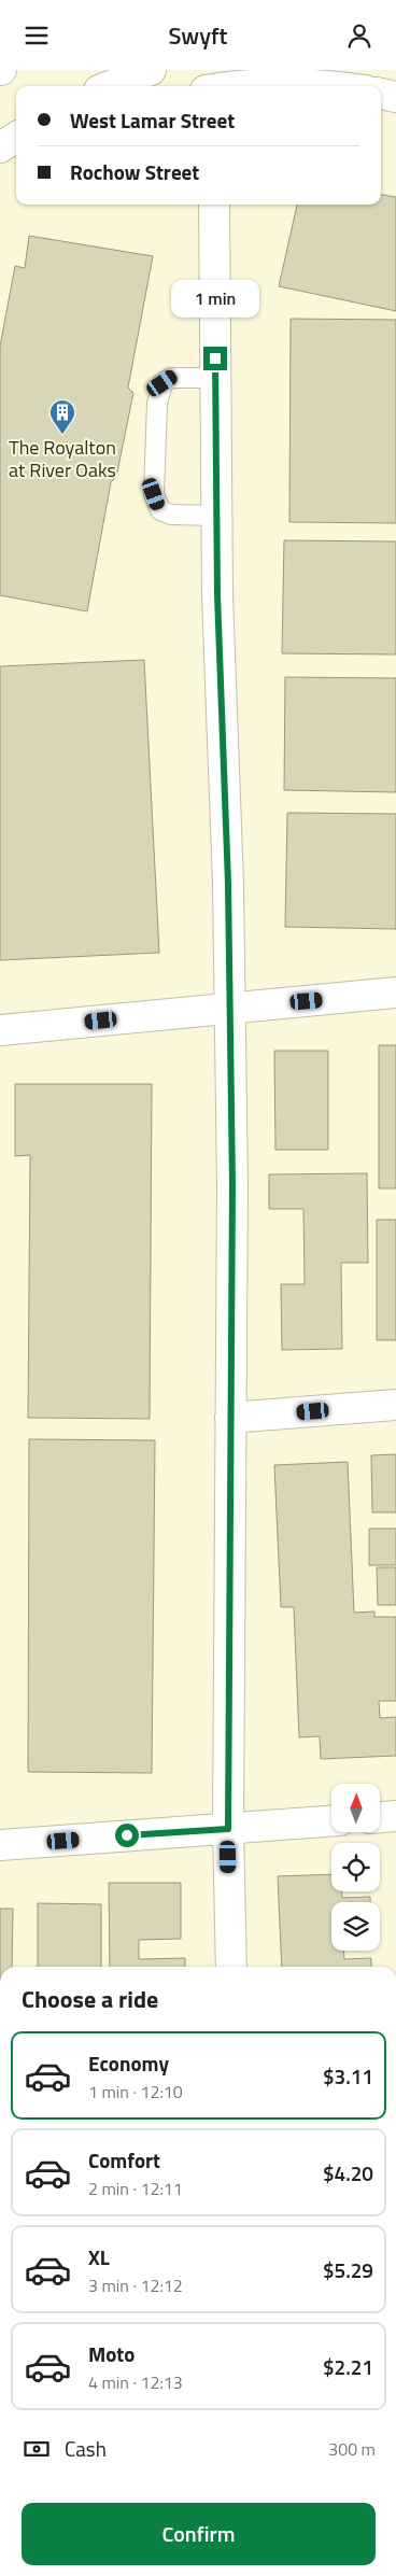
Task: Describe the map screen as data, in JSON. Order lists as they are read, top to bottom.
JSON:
{
  "places": {
    "building": ["The Royalton at River Oaks"]
  },
  "north": "top",
  "page": {
    "header": "Swyft",
    "banner": ["West Lamar Street", "Rochow Street"],
    "bubble": "1 min",
    "heading": "Choose a ride",
    "list": [
      {
        "name": "Economy",
        "note": "1 min · 12:10",
        "value": "$3.11"
      },
      {
        "name": "Comfort",
        "note": "2 min · 12:11",
        "value": "$4.20"
      },
      {
        "name": "XL",
        "note": "3 min · 12:12",
        "value": "$5.29"
      },
      {
        "name": "Moto",
        "note": "4 min · 12:13",
        "value": "$2.21"
      }
    ],
    "pay": ["Cash", "300 m"],
    "buttons": "Confirm"
  }
}
